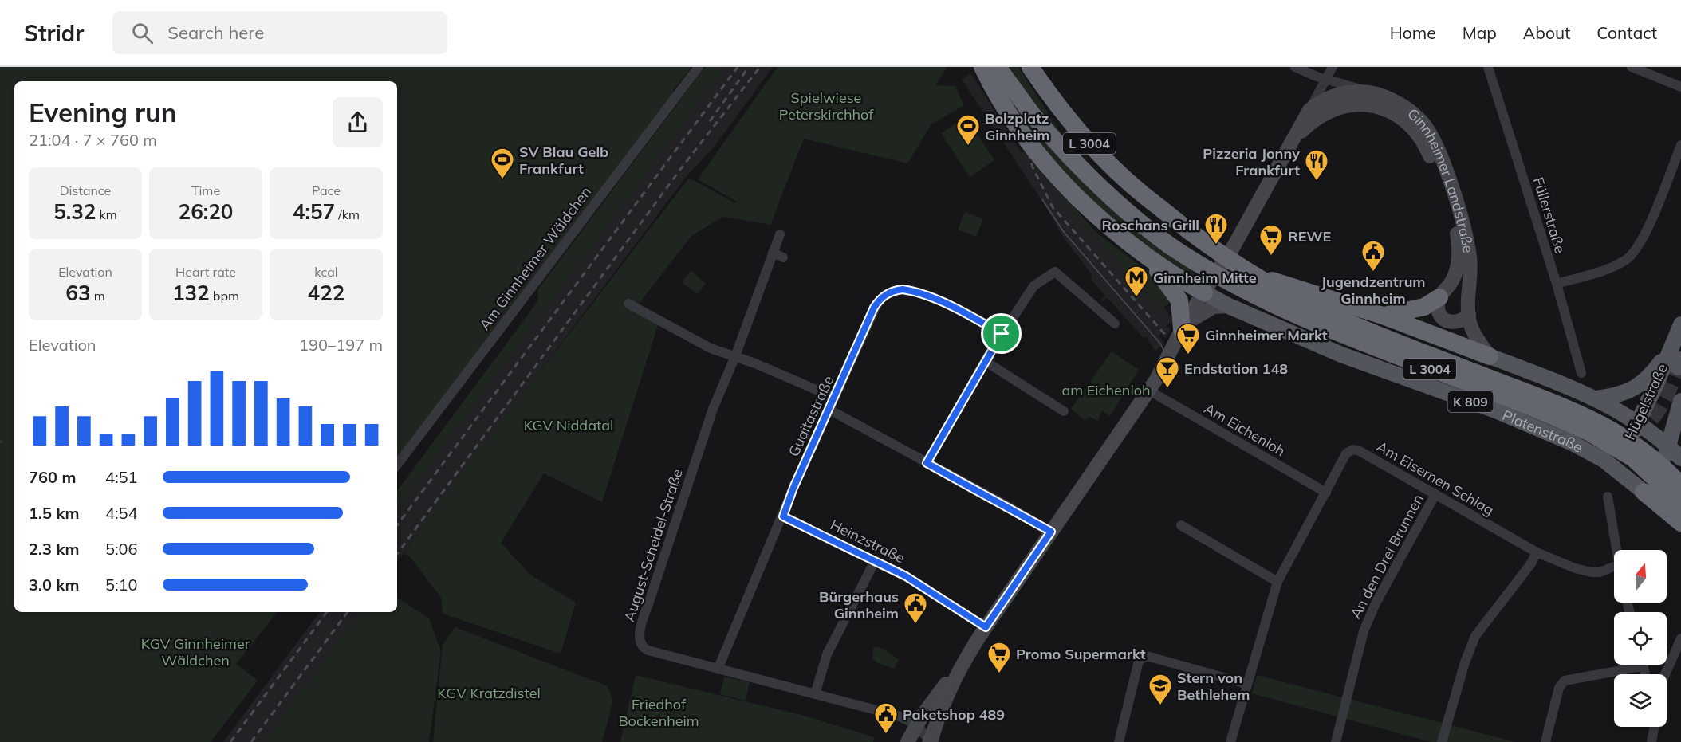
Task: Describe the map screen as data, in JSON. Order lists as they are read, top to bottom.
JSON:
{
  "streets": {
    "highway": ["L 3004"],
    "main road": [
      "Ginnheimer Landstraße",
      "K 809",
      "Hügelstraße",
      "Platenstraße"
    ],
    "street": [
      "Füllerstraße",
      "Am Ginnheimer Wäldchen",
      "Guaitastraße",
      "Am Eichenloh",
      "Am Eisernen Schlag",
      "Heinzstraße",
      "August-Scheidel-Straße",
      "An den Drei Brunnen"
    ]
  },
  "crossings": [
    ["Ginnheimer Landstraße", "Am Eichenloh"],
    ["Ginnheimer Landstraße", "Platenstraße"],
    ["Ginnheimer Landstraße", "Heinzstraße"],
    ["Ginnheimer Landstraße", "August-Scheidel-Straße"],
    ["K 809", "Hügelstraße"],
    ["K 809", "Platenstraße"],
    ["Hügelstraße", "Platenstraße"],
    ["Guaitastraße", "Heinzstraße"],
    ["Guaitastraße", "August-Scheidel-Straße"],
    ["Am Eichenloh", "Am Eisernen Schlag"],
    ["Am Eisernen Schlag", "An den Drei Brunnen"]
  ],
  "parks": [
    "Spielwiese Peterskirchhof",
    "am Eichenloh",
    "KGV Niddatal",
    "KGV Ginnheimer Wäldchen",
    "KGV Kratzdistel",
    "Friedhof Bockenheim"
  ],
  "places": {
    "sports": ["Bolzplatz Ginnheim", "SV Blau Gelb Frankfurt"],
    "restaurant": ["Pizzeria Jonny Frankfurt", "Roschans Grill"],
    "supermarket": ["REWE", "Ginnheimer Markt", "Promo Supermarkt"],
    "public building": ["Jugendzentrum Ginnheim", "Bürgerhaus Ginnheim", "Paketshop 489"],
    "metro station": ["Ginnheim Mitte"],
    "bar": ["Endstation 148"],
    "school or university": ["Stern von Bethlehem"]
  },
  "north": "top",
  "page": {
    "header": "Stridr",
    "search": "Search here",
    "nav": [
      "Home",
      "Map",
      "About",
      "Contact"
    ],
    "heading": ["Evening run", "21:04 · 7 × 760 m"],
    "stats": [
      ["Distance", "5.32 km"],
      ["Time", "26:20"],
      ["Pace", "4:57 /km"],
      ["Elevation", "63 m"],
      ["Heart rate", "132 bpm"],
      ["kcal", "422"]
    ],
    "chart": ["Elevation", "190–197 m"],
    "list": [
      {
        "name": "760 m",
        "note": "4:51"
      },
      {
        "name": "1.5 km",
        "note": "4:54"
      },
      {
        "name": "2.3 km",
        "note": "5:06"
      },
      {
        "name": "3.0 km",
        "note": "5:10"
      }
    ]
  }
}
